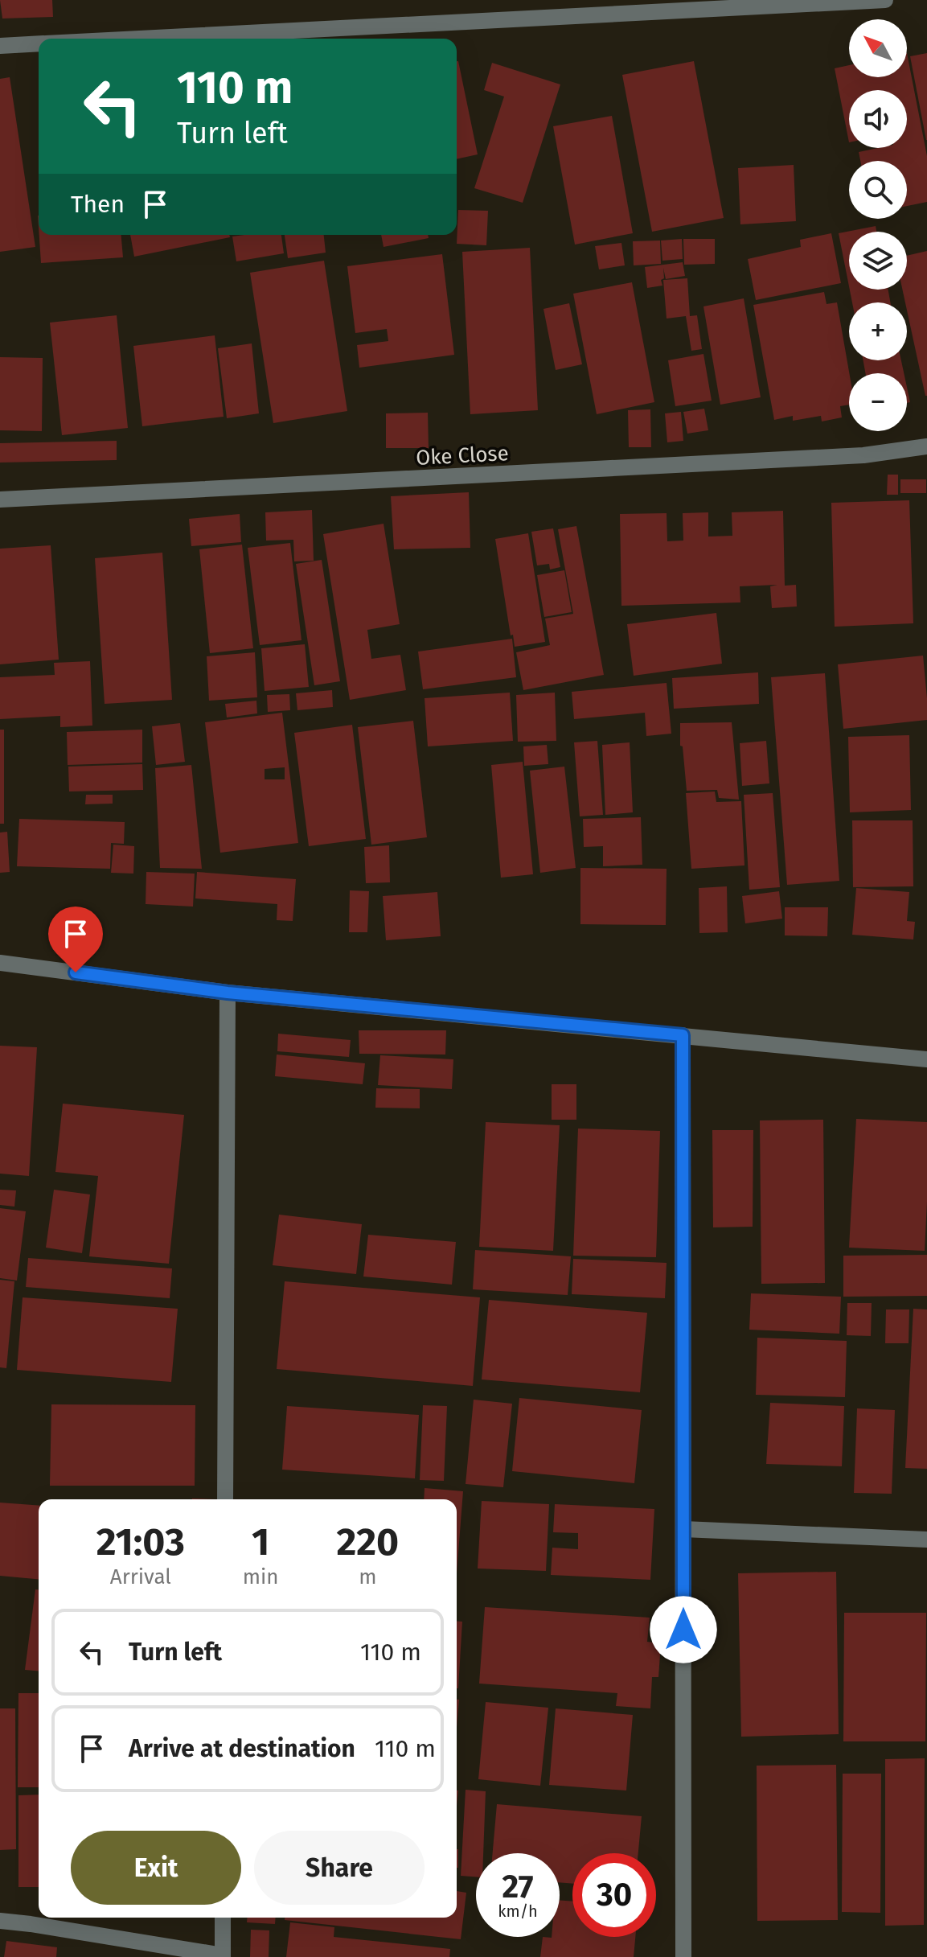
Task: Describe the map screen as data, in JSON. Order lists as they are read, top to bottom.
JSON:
{
  "streets": {
    "street": ["Oke Close"]
  },
  "north": "top left",
  "page": {
    "map_buttons": ["+", "−"],
    "turn": ["110 m", "Turn left"],
    "then": "Then",
    "eta": [
      "21:03",
      "Arrival",
      "1",
      "min",
      "220",
      "m"
    ],
    "list": [
      {
        "name": "Turn left",
        "value": "110 m"
      },
      {
        "name": "Arrive at destination",
        "value": "110 m"
      }
    ],
    "buttons": ["Exit", "Share"],
    "speed": "27 km/h",
    "limit": "30"
  }
}
